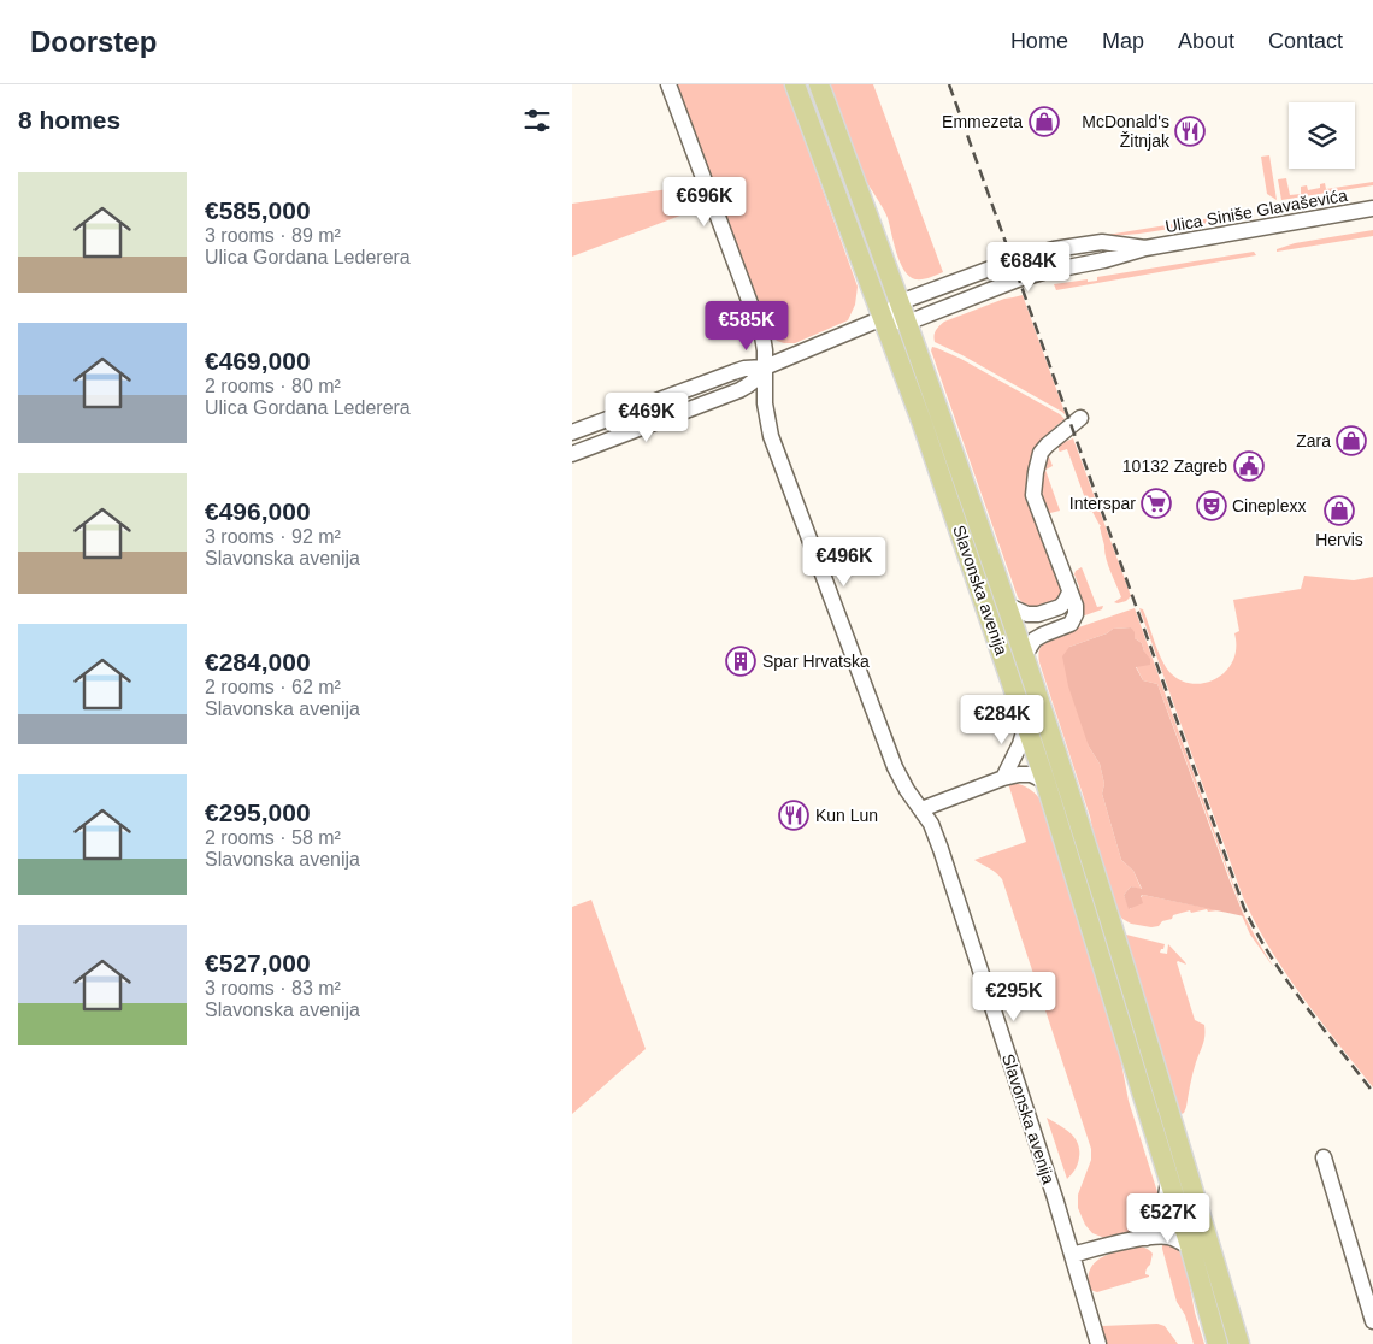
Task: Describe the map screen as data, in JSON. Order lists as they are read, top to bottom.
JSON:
{
  "streets": {
    "main road": ["Slavonska avenija"],
    "street": ["Ulica Siniše Glavaševića"]
  },
  "crossings": [
    ["Ulica Siniše Glavaševića", "Slavonska avenija"]
  ],
  "places": {
    "shop": ["Emmezeta", "Zara", "Hervis"],
    "restaurant": ["McDonald's Žitnjak", "Kun Lun"],
    "public building": ["10132 Zagreb"],
    "supermarket": ["Interspar"],
    "theatre": ["Cineplexx"],
    "building": ["Spar Hrvatska"]
  },
  "page": {
    "header": "Doorstep",
    "nav": [
      "Home",
      "Map",
      "About",
      "Contact"
    ],
    "heading": "8 homes",
    "list": [
      {
        "name": "€585,000",
        "note": "3 rooms · 89 m² · Ulica Gordana Lederera"
      },
      {
        "name": "€469,000",
        "note": "2 rooms · 80 m² · Ulica Gordana Lederera"
      },
      {
        "name": "€496,000",
        "note": "3 rooms · 92 m² · Slavonska avenija"
      },
      {
        "name": "€284,000",
        "note": "2 rooms · 62 m² · Slavonska avenija"
      },
      {
        "name": "€295,000",
        "note": "2 rooms · 58 m² · Slavonska avenija"
      },
      {
        "name": "€527,000",
        "note": "3 rooms · 83 m² · Slavonska avenija"
      }
    ],
    "price": [
      "€696K",
      "€684K",
      "€585K",
      "€469K",
      "€496K",
      "€284K",
      "€295K",
      "€527K"
    ]
  }
}
